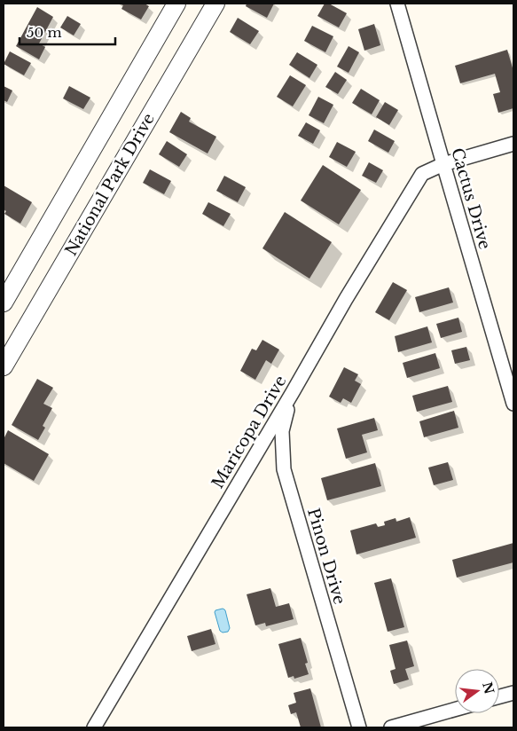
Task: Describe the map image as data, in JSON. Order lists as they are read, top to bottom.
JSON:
{
  "streets": {
    "street": [
      "National Park Drive",
      "Cactus Drive",
      "Maricopa Drive",
      "Pinon Drive"
    ]
  },
  "crossings": [
    ["Cactus Drive", "Maricopa Drive"],
    ["Maricopa Drive", "Pinon Drive"]
  ],
  "scale_bar": "50 m",
  "north": "right"
}
